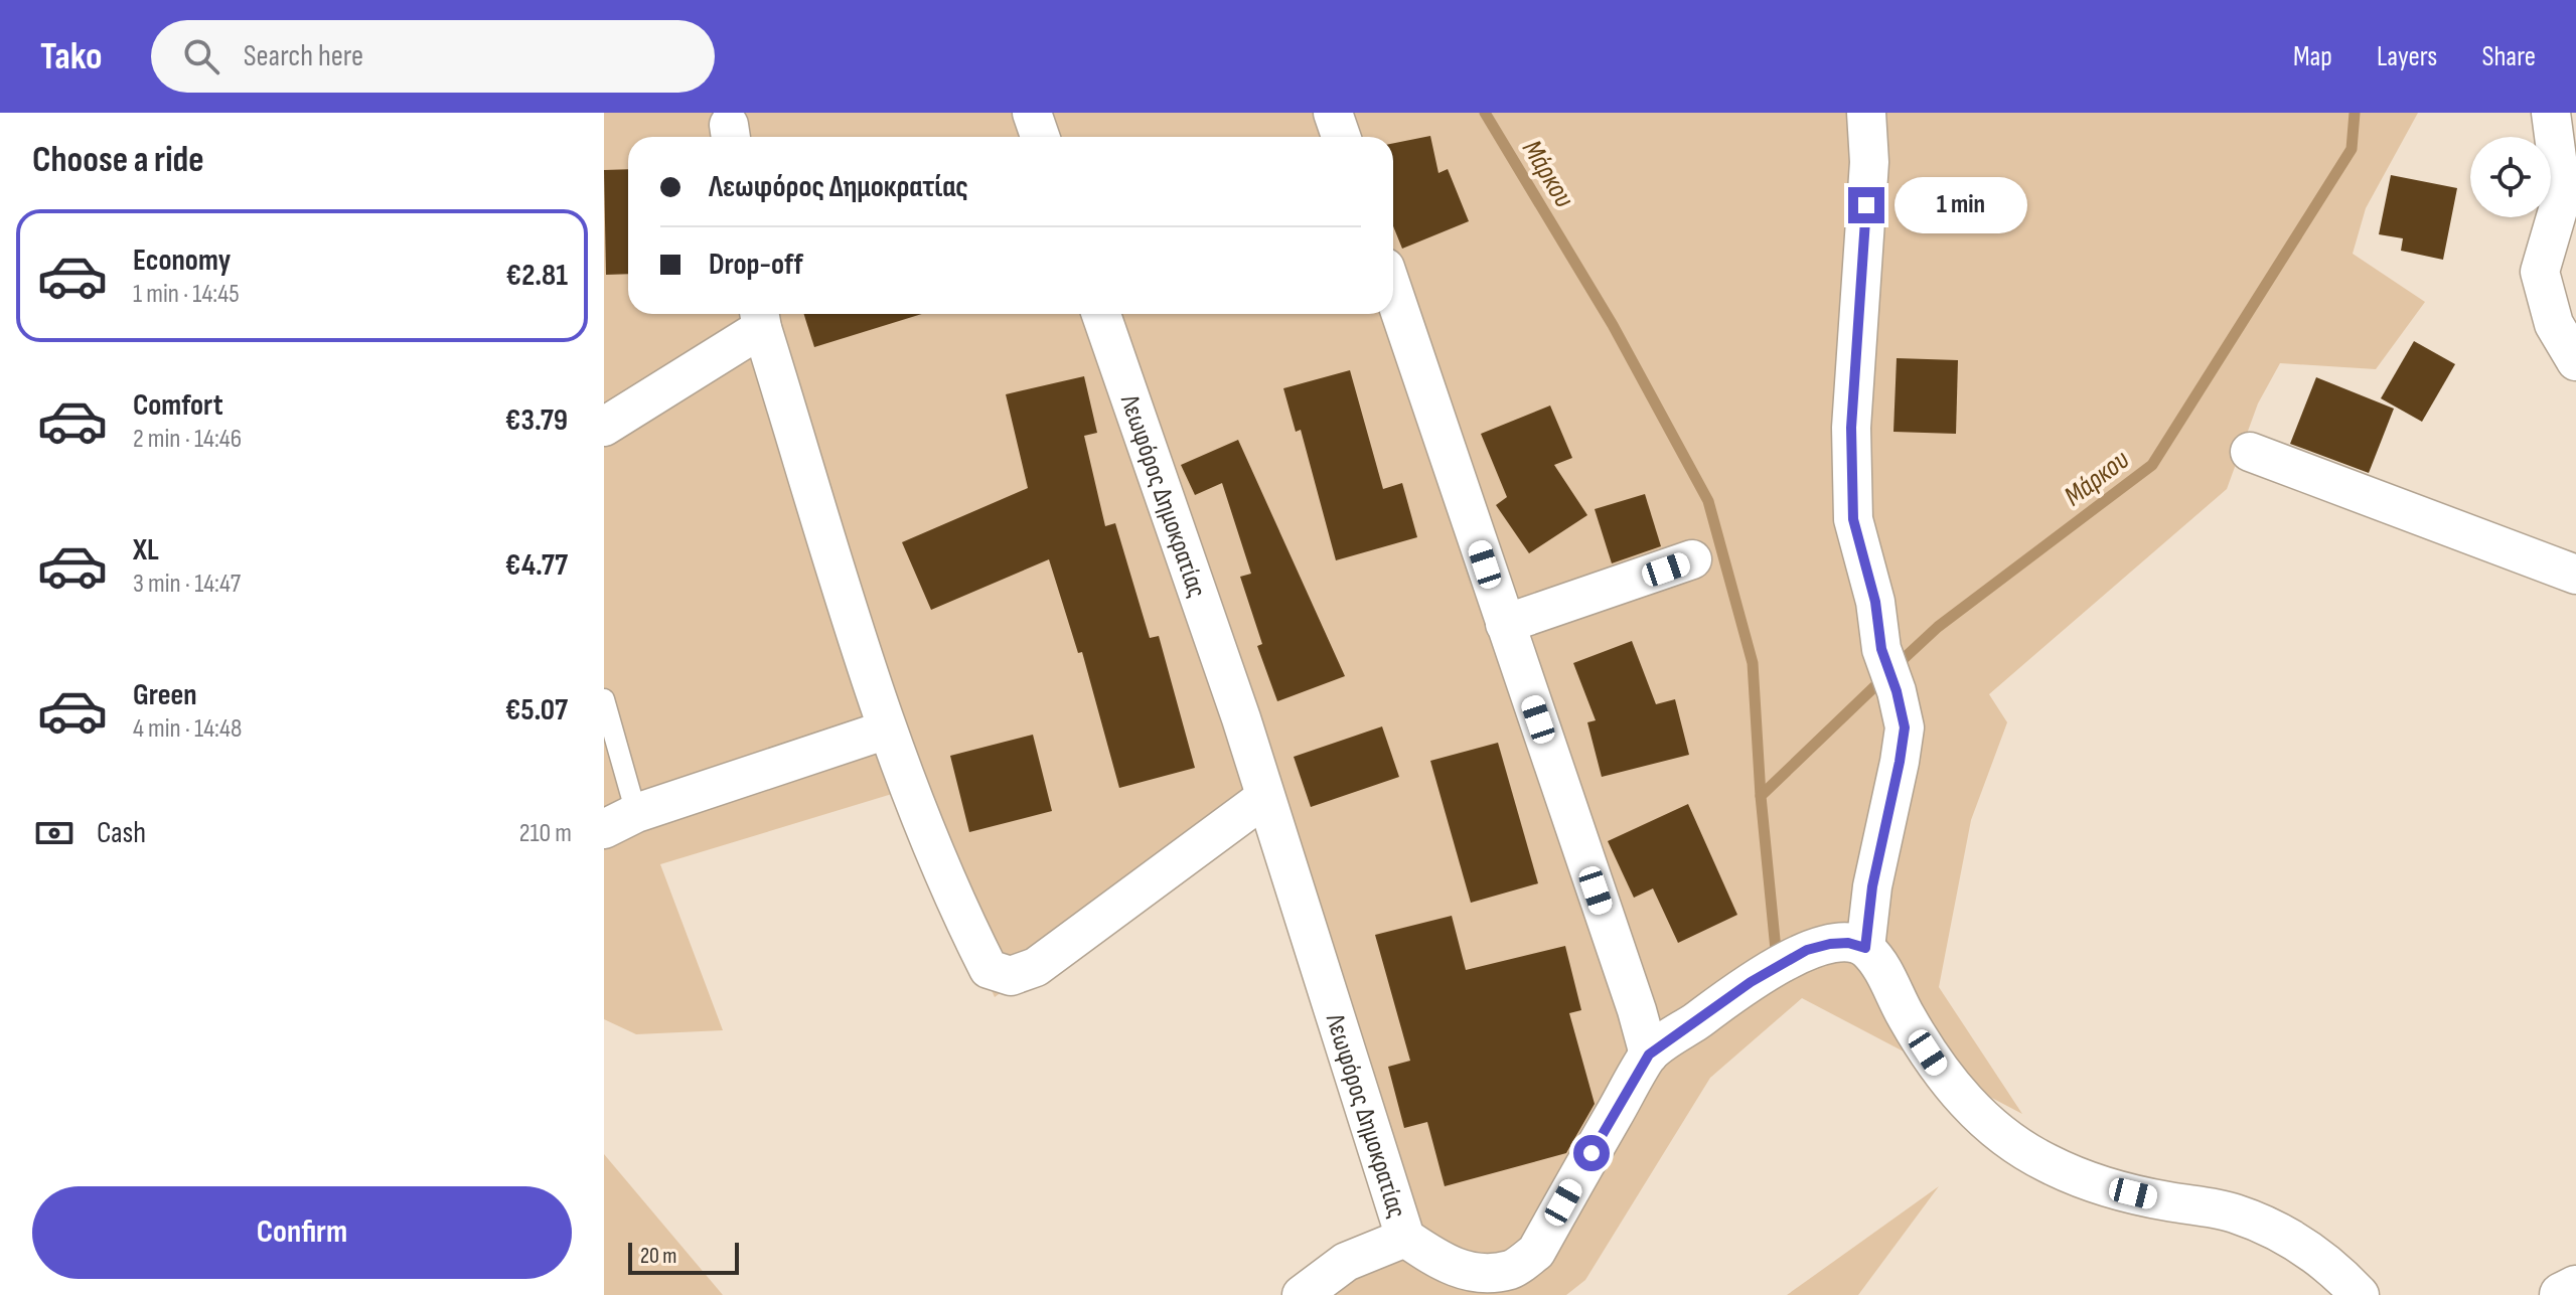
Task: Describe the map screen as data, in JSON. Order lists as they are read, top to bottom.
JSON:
{
  "streets": {
    "street": ["Λεωφόρος Δημοκρατίας"]
  },
  "water": ["Μάρκου"],
  "scale_bar": "20 m",
  "page": {
    "header": "Tako",
    "search": "Search here",
    "nav": ["Map", "Layers", "Share"],
    "heading": "Choose a ride",
    "banner": ["Λεωφόρος Δημοκρατίας", "Drop-off"],
    "bubble": "1 min",
    "list": [
      {
        "name": "Economy",
        "note": "1 min · 14:45",
        "value": "€2.81"
      },
      {
        "name": "Comfort",
        "note": "2 min · 14:46",
        "value": "€3.79"
      },
      {
        "name": "XL",
        "note": "3 min · 14:47",
        "value": "€4.77"
      },
      {
        "name": "Green",
        "note": "4 min · 14:48",
        "value": "€5.07"
      }
    ],
    "pay": ["Cash", "210 m"],
    "buttons": "Confirm",
    "scale": "20 m"
  }
}
